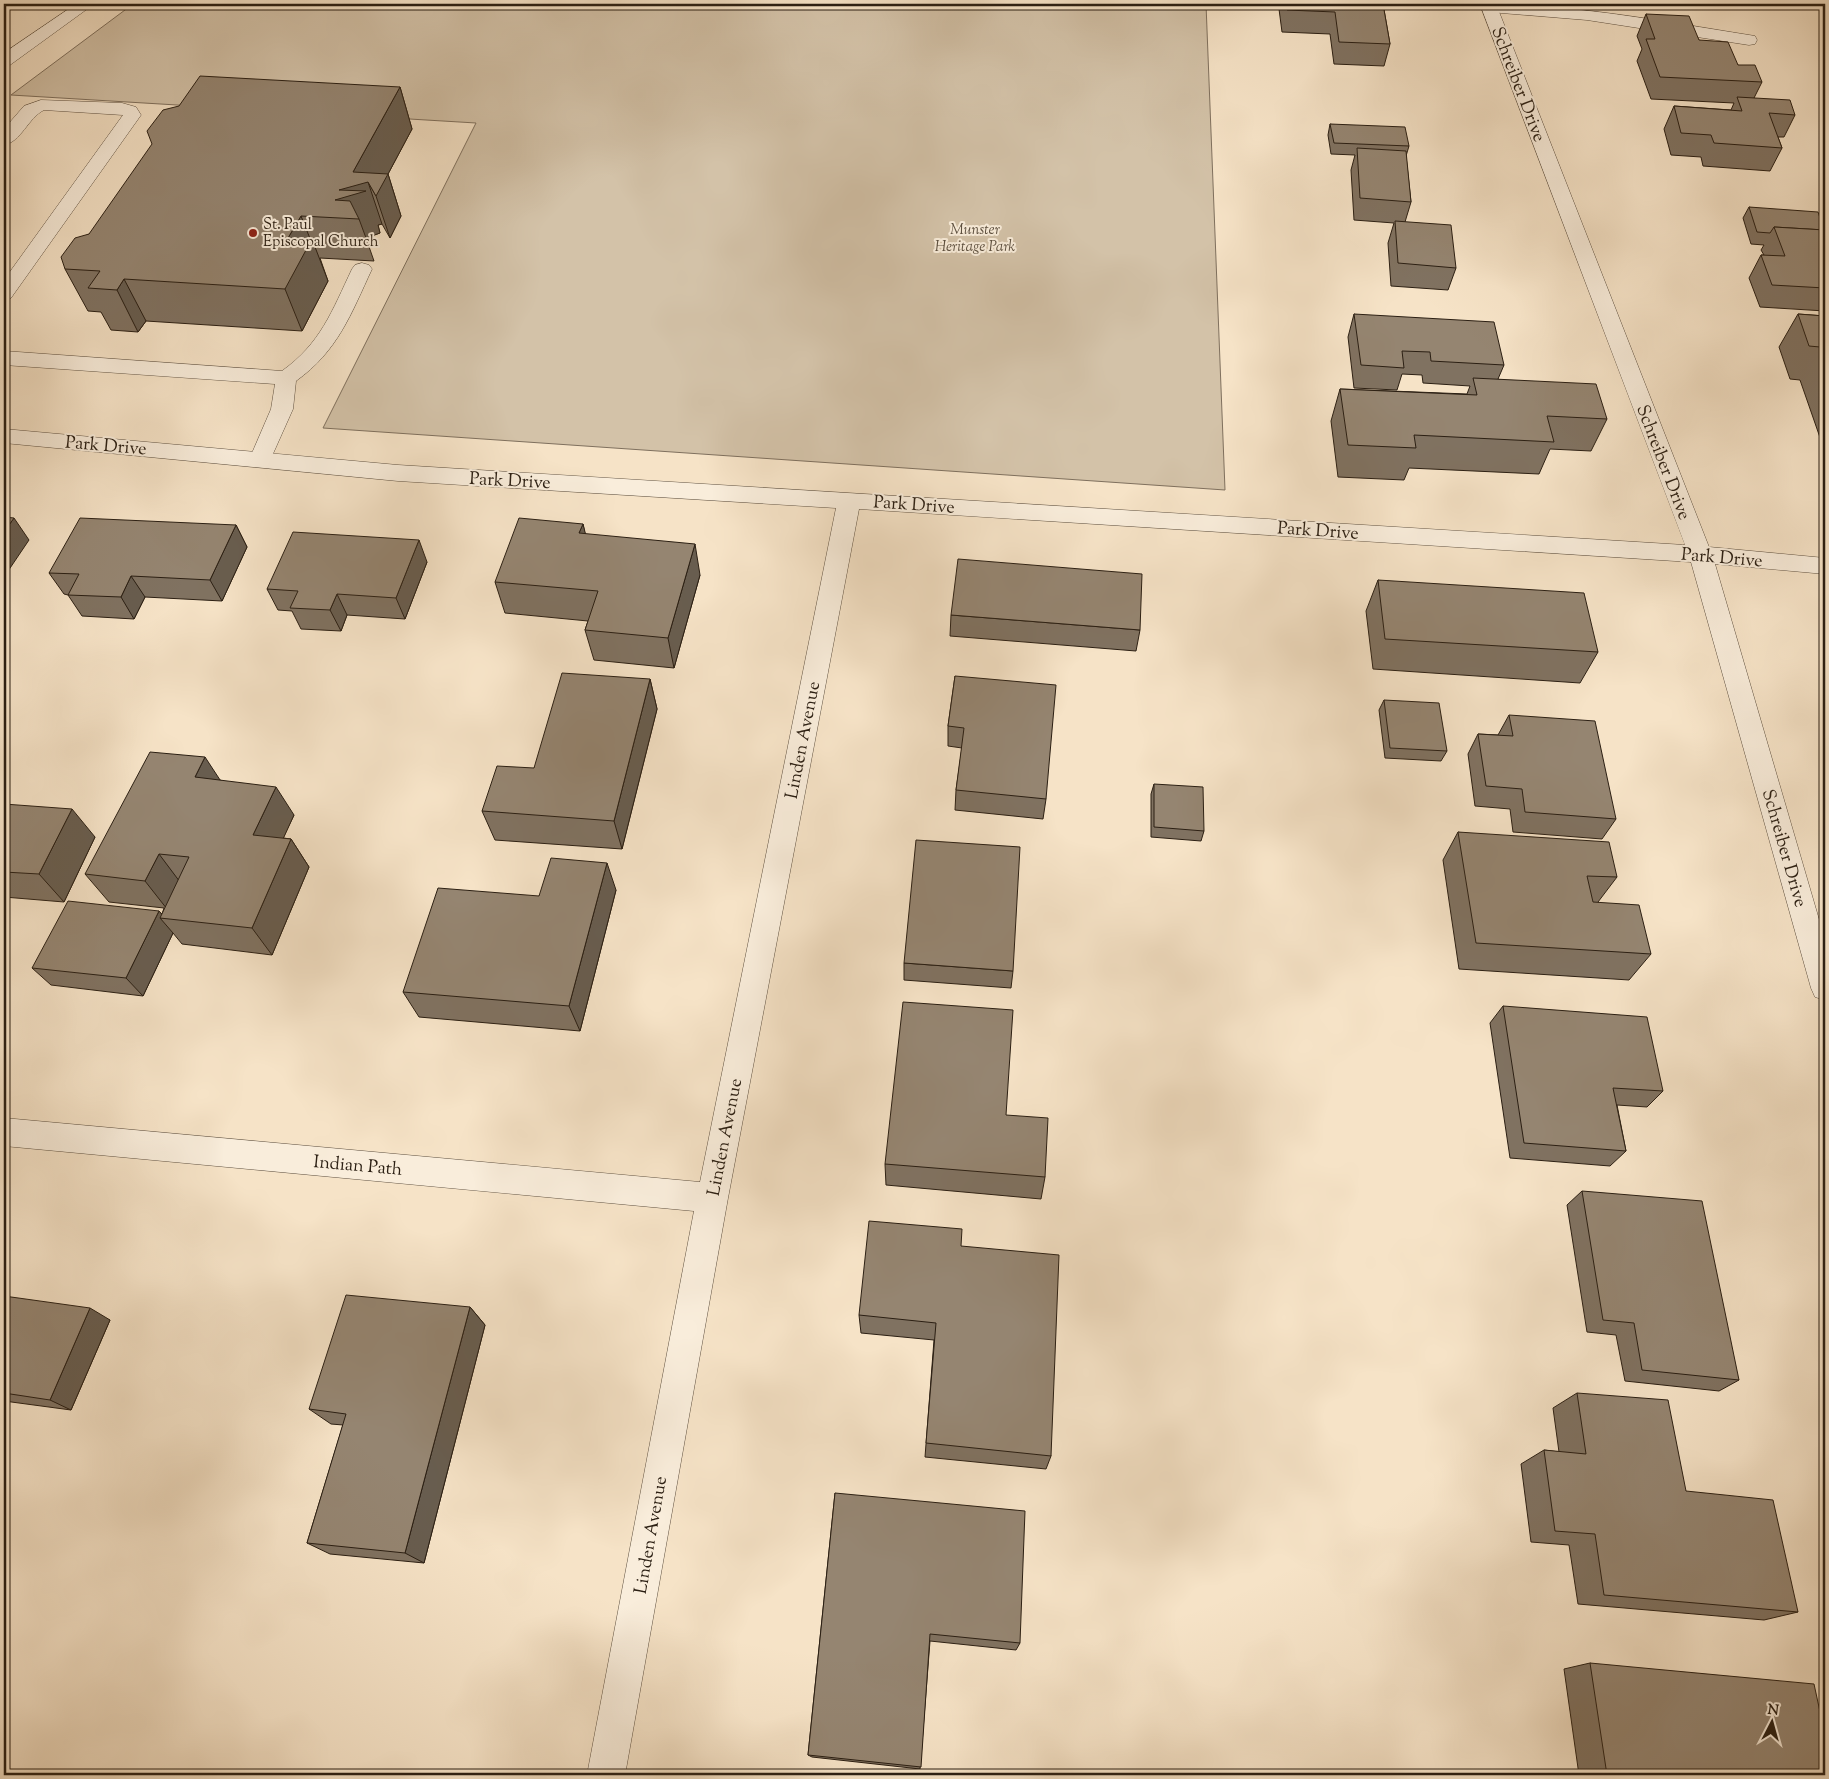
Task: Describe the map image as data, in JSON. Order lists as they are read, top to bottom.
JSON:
{
  "streets": {
    "street": [
      "Schreiber Drive",
      "Park Drive",
      "Linden Avenue",
      "Indian Path"
    ]
  },
  "crossings": [
    ["Schreiber Drive", "Park Drive"],
    ["Park Drive", "Linden Avenue"],
    ["Linden Avenue", "Indian Path"]
  ],
  "parks": ["Munster Heritage Park"],
  "places": ["St. Paul Episcopal Church"],
  "north": "top"
}
